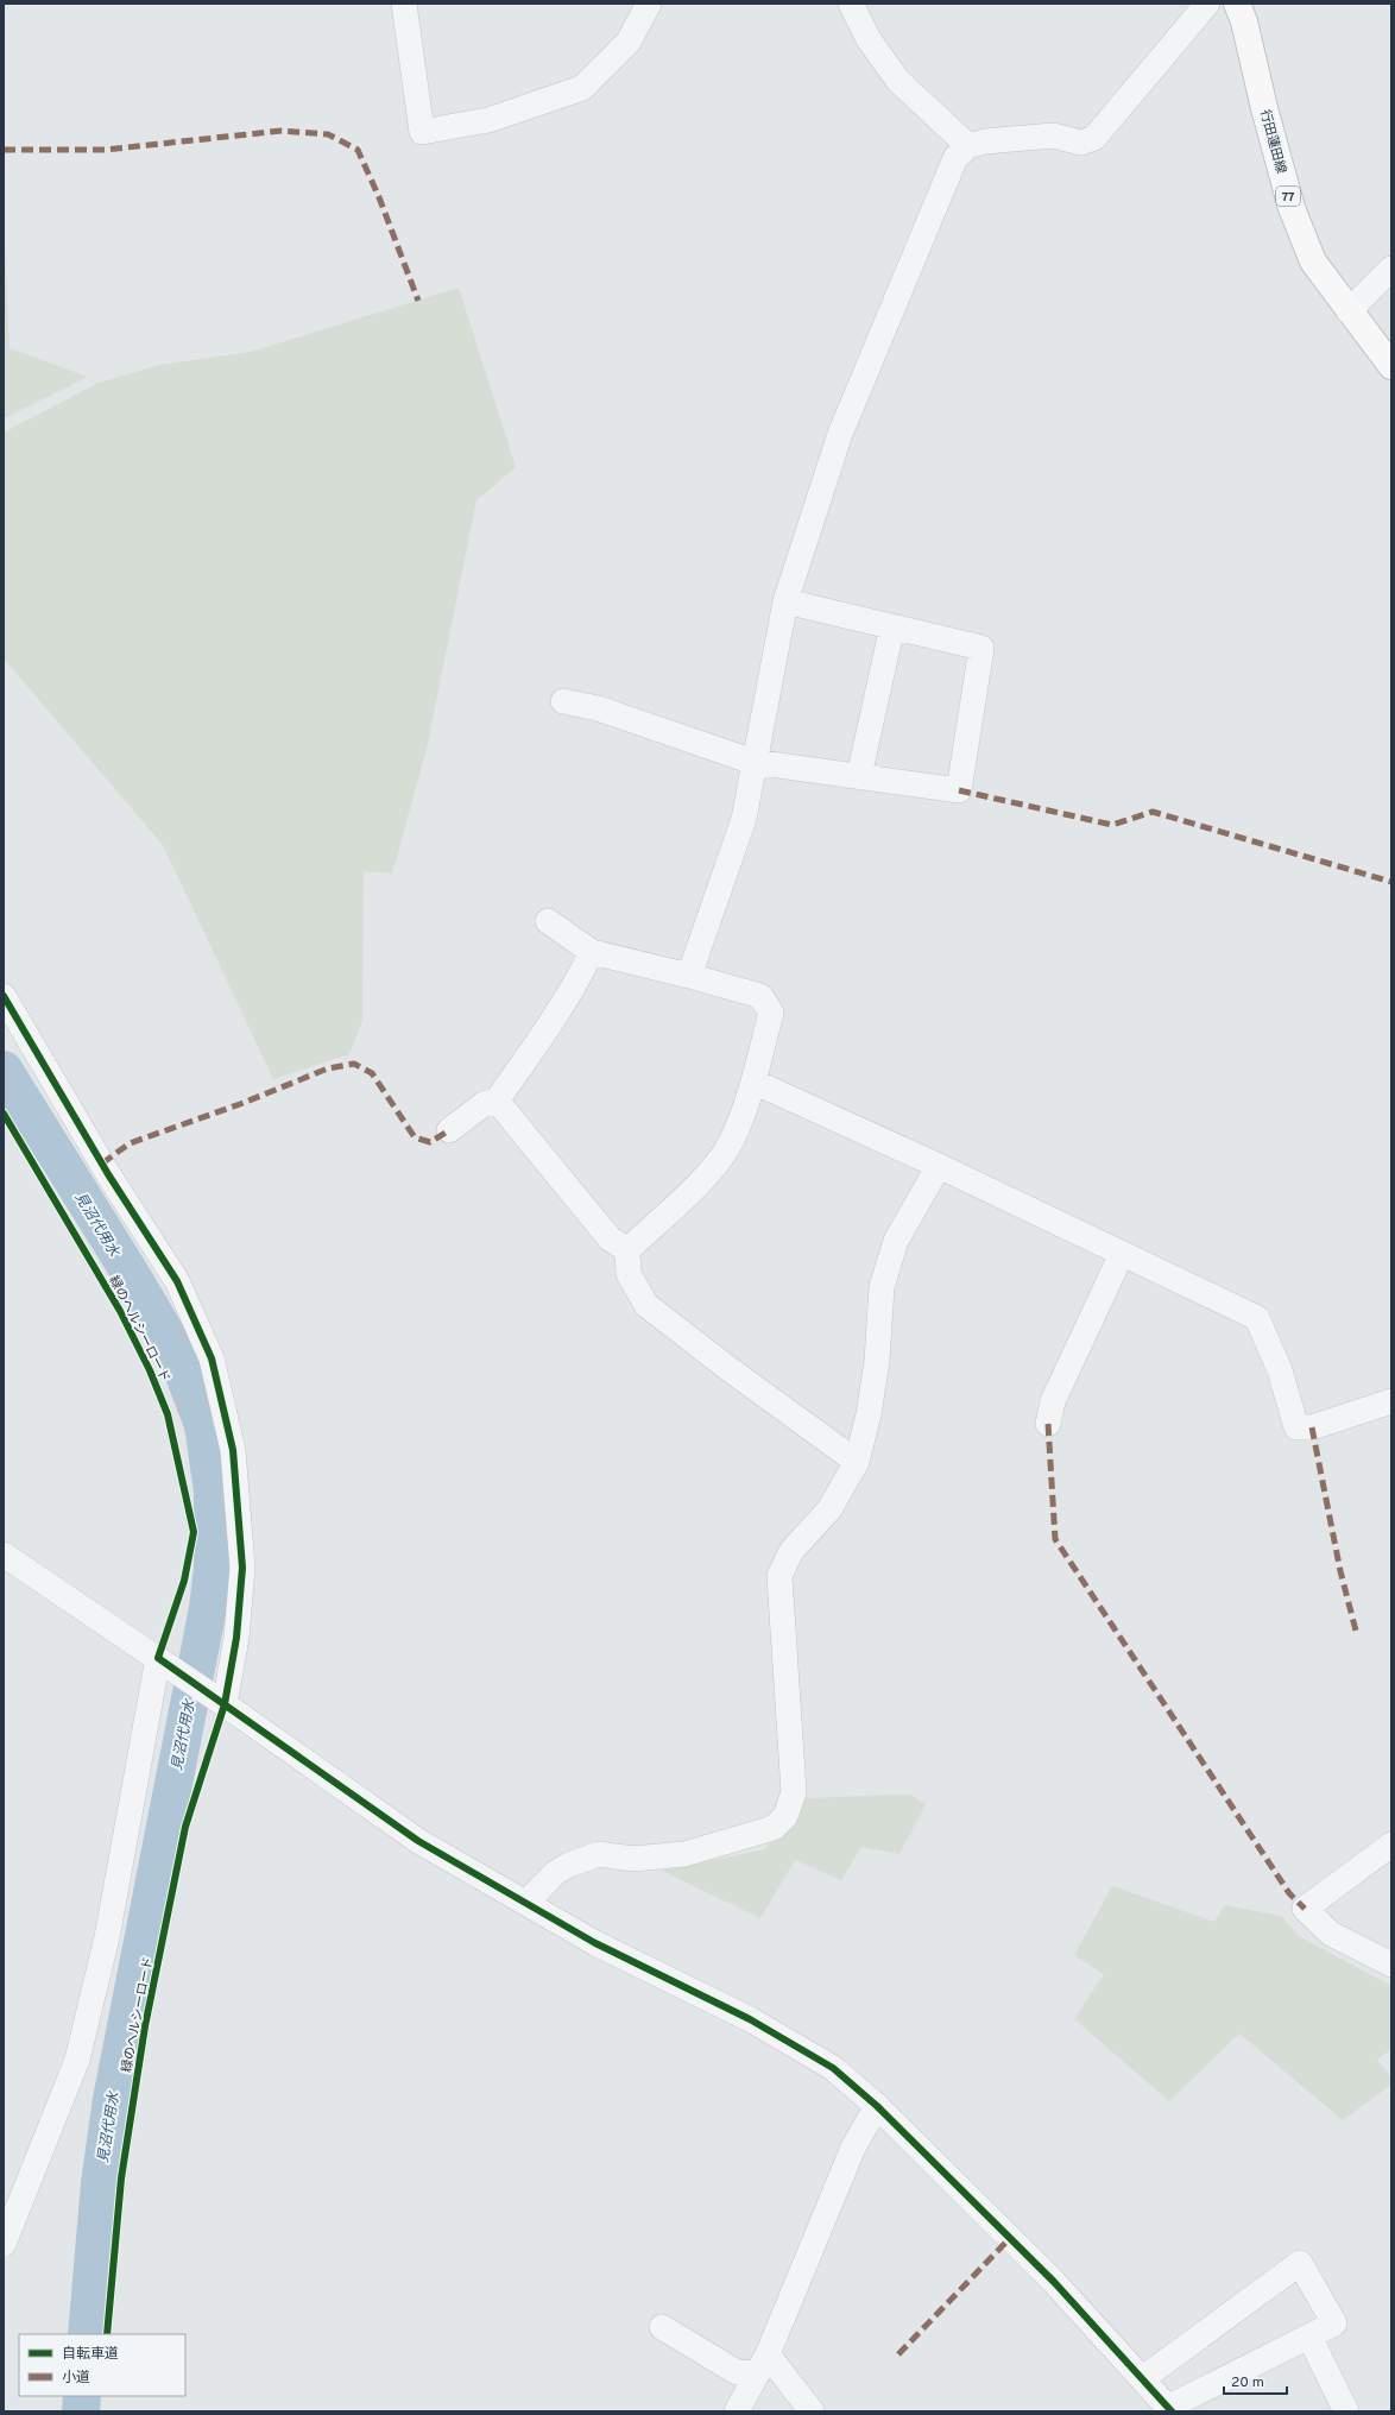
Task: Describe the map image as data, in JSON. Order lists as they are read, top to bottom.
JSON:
{
  "streets": {
    "main road": ["行田蓮田線", "77"],
    "cycle path": ["緑のヘルシーロード"]
  },
  "water": ["見沼代用水"],
  "legend": ["自転車道", "小道"],
  "scale_bar": "20 m"
}
